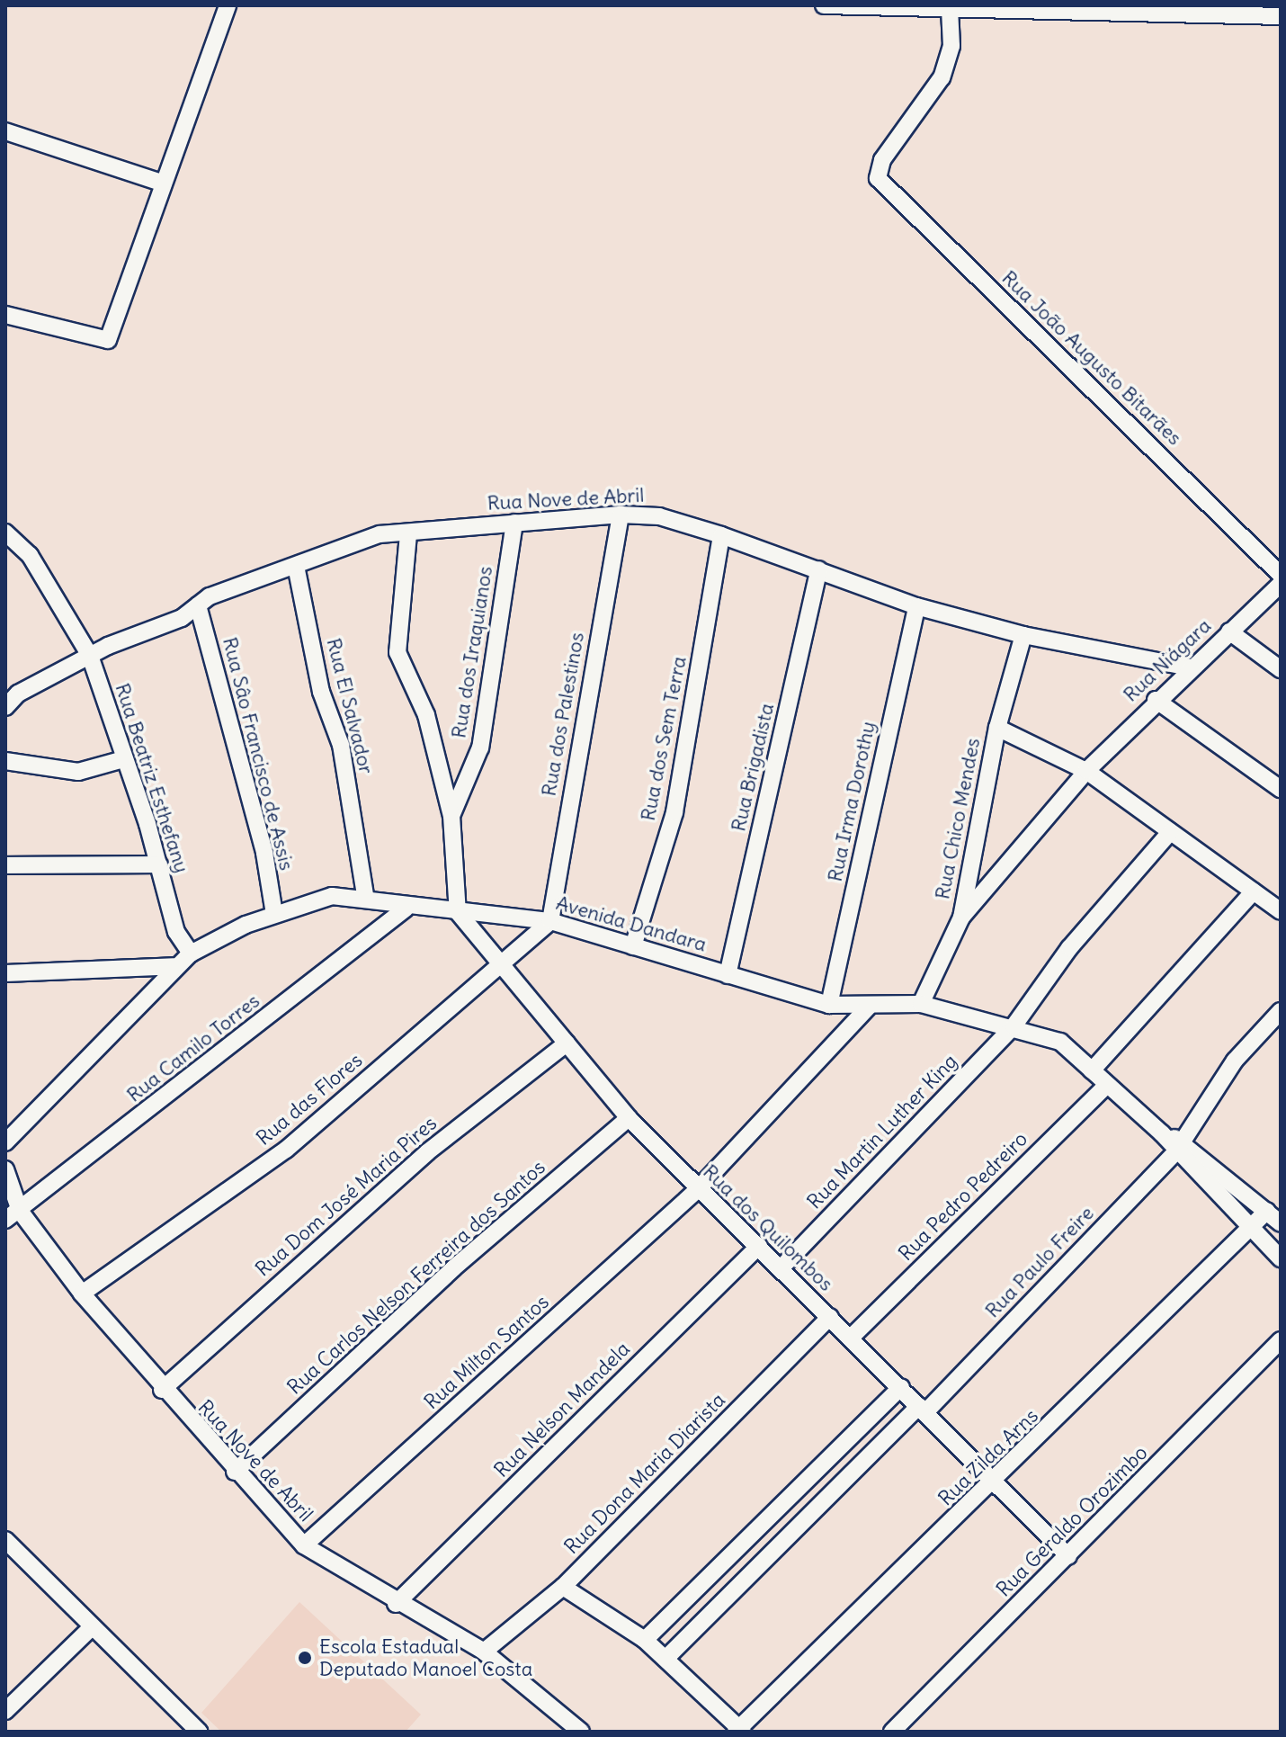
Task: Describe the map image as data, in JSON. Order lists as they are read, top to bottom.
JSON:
{
  "streets": {
    "street": [
      "Rua João Augusto Bitarães",
      "Rua Nove de Abril",
      "Rua dos Iraquianos",
      "Rua Niágara",
      "Rua El Salvador",
      "Rua dos Palestinos",
      "Rua dos Sem Terra",
      "Rua Sâo Francisco de Assis",
      "Rua Brigadista",
      "Rua Beatriz Esthefany",
      "Rua Irma Dorothy",
      "Rua Chico Mendes",
      "Avenida Dandara",
      "Rua Camilo Torres",
      "Rua das Flores",
      "Rua Martin Luther King",
      "Rua Dom José Maria Pires",
      "Rua Pedro Pedreiro",
      "Rua dos Quilombos",
      "Rua Paulo Freire",
      "Rua Carlos Nelson Ferreira dos Santos",
      "Rua Milton Santos",
      "Rua Nelson Mandela",
      "Rua Zilda Arns",
      "Rua Dona Maria Diarista",
      "Rua Geraldo Orozimbo"
    ]
  },
  "crossings": [
    ["Rua Nove de Abril", "Rua dos Iraquianos"],
    ["Rua Nove de Abril", "Rua Niágara"],
    ["Rua Nove de Abril", "Rua El Salvador"],
    ["Rua Nove de Abril", "Rua dos Palestinos"],
    ["Rua Nove de Abril", "Rua dos Sem Terra"],
    ["Rua Nove de Abril", "Rua Sâo Francisco de Assis"],
    ["Rua Nove de Abril", "Rua Brigadista"],
    ["Rua Nove de Abril", "Rua Beatriz Esthefany"],
    ["Rua Nove de Abril", "Rua Irma Dorothy"],
    ["Rua Nove de Abril", "Rua Chico Mendes"],
    ["Rua Nove de Abril", "Rua Camilo Torres"],
    ["Rua Nove de Abril", "Rua das Flores"],
    ["Rua Nove de Abril", "Rua Dom José Maria Pires"],
    ["Rua Nove de Abril", "Rua Carlos Nelson Ferreira dos Santos"],
    ["Rua Nove de Abril", "Rua Milton Santos"],
    ["Rua Nove de Abril", "Rua Nelson Mandela"],
    ["Rua Nove de Abril", "Rua Dona Maria Diarista"],
    ["Rua dos Iraquianos", "Avenida Dandara"],
    ["Rua dos Iraquianos", "Rua dos Quilombos"],
    ["Rua Niágara", "Rua Chico Mendes"],
    ["Rua El Salvador", "Avenida Dandara"],
    ["Rua dos Palestinos", "Avenida Dandara"],
    ["Rua dos Palestinos", "Rua das Flores"],
    ["Rua dos Sem Terra", "Avenida Dandara"],
    ["Rua Sâo Francisco de Assis", "Avenida Dandara"],
    ["Rua Brigadista", "Avenida Dandara"],
    ["Rua Beatriz Esthefany", "Avenida Dandara"],
    ["Rua Irma Dorothy", "Avenida Dandara"],
    ["Rua Chico Mendes", "Avenida Dandara"],
    ["Avenida Dandara", "Rua Camilo Torres"],
    ["Avenida Dandara", "Rua das Flores"],
    ["Avenida Dandara", "Rua Martin Luther King"],
    ["Avenida Dandara", "Rua Pedro Pedreiro"],
    ["Avenida Dandara", "Rua dos Quilombos"],
    ["Avenida Dandara", "Rua Paulo Freire"],
    ["Avenida Dandara", "Rua Milton Santos"],
    ["Avenida Dandara", "Rua Zilda Arns"],
    ["Rua das Flores", "Rua dos Quilombos"],
    ["Rua Martin Luther King", "Rua dos Quilombos"],
    ["Rua Dom José Maria Pires", "Rua dos Quilombos"],
    ["Rua Pedro Pedreiro", "Rua dos Quilombos"],
    ["Rua dos Quilombos", "Rua Paulo Freire"],
    ["Rua dos Quilombos", "Rua Carlos Nelson Ferreira dos Santos"],
    ["Rua dos Quilombos", "Rua Milton Santos"],
    ["Rua dos Quilombos", "Rua Nelson Mandela"],
    ["Rua dos Quilombos", "Rua Zilda Arns"],
    ["Rua dos Quilombos", "Rua Dona Maria Diarista"],
    ["Rua dos Quilombos", "Rua Geraldo Orozimbo"]
  ],
  "places": ["Escola Estadual Deputado Manoel Costa"]
}
